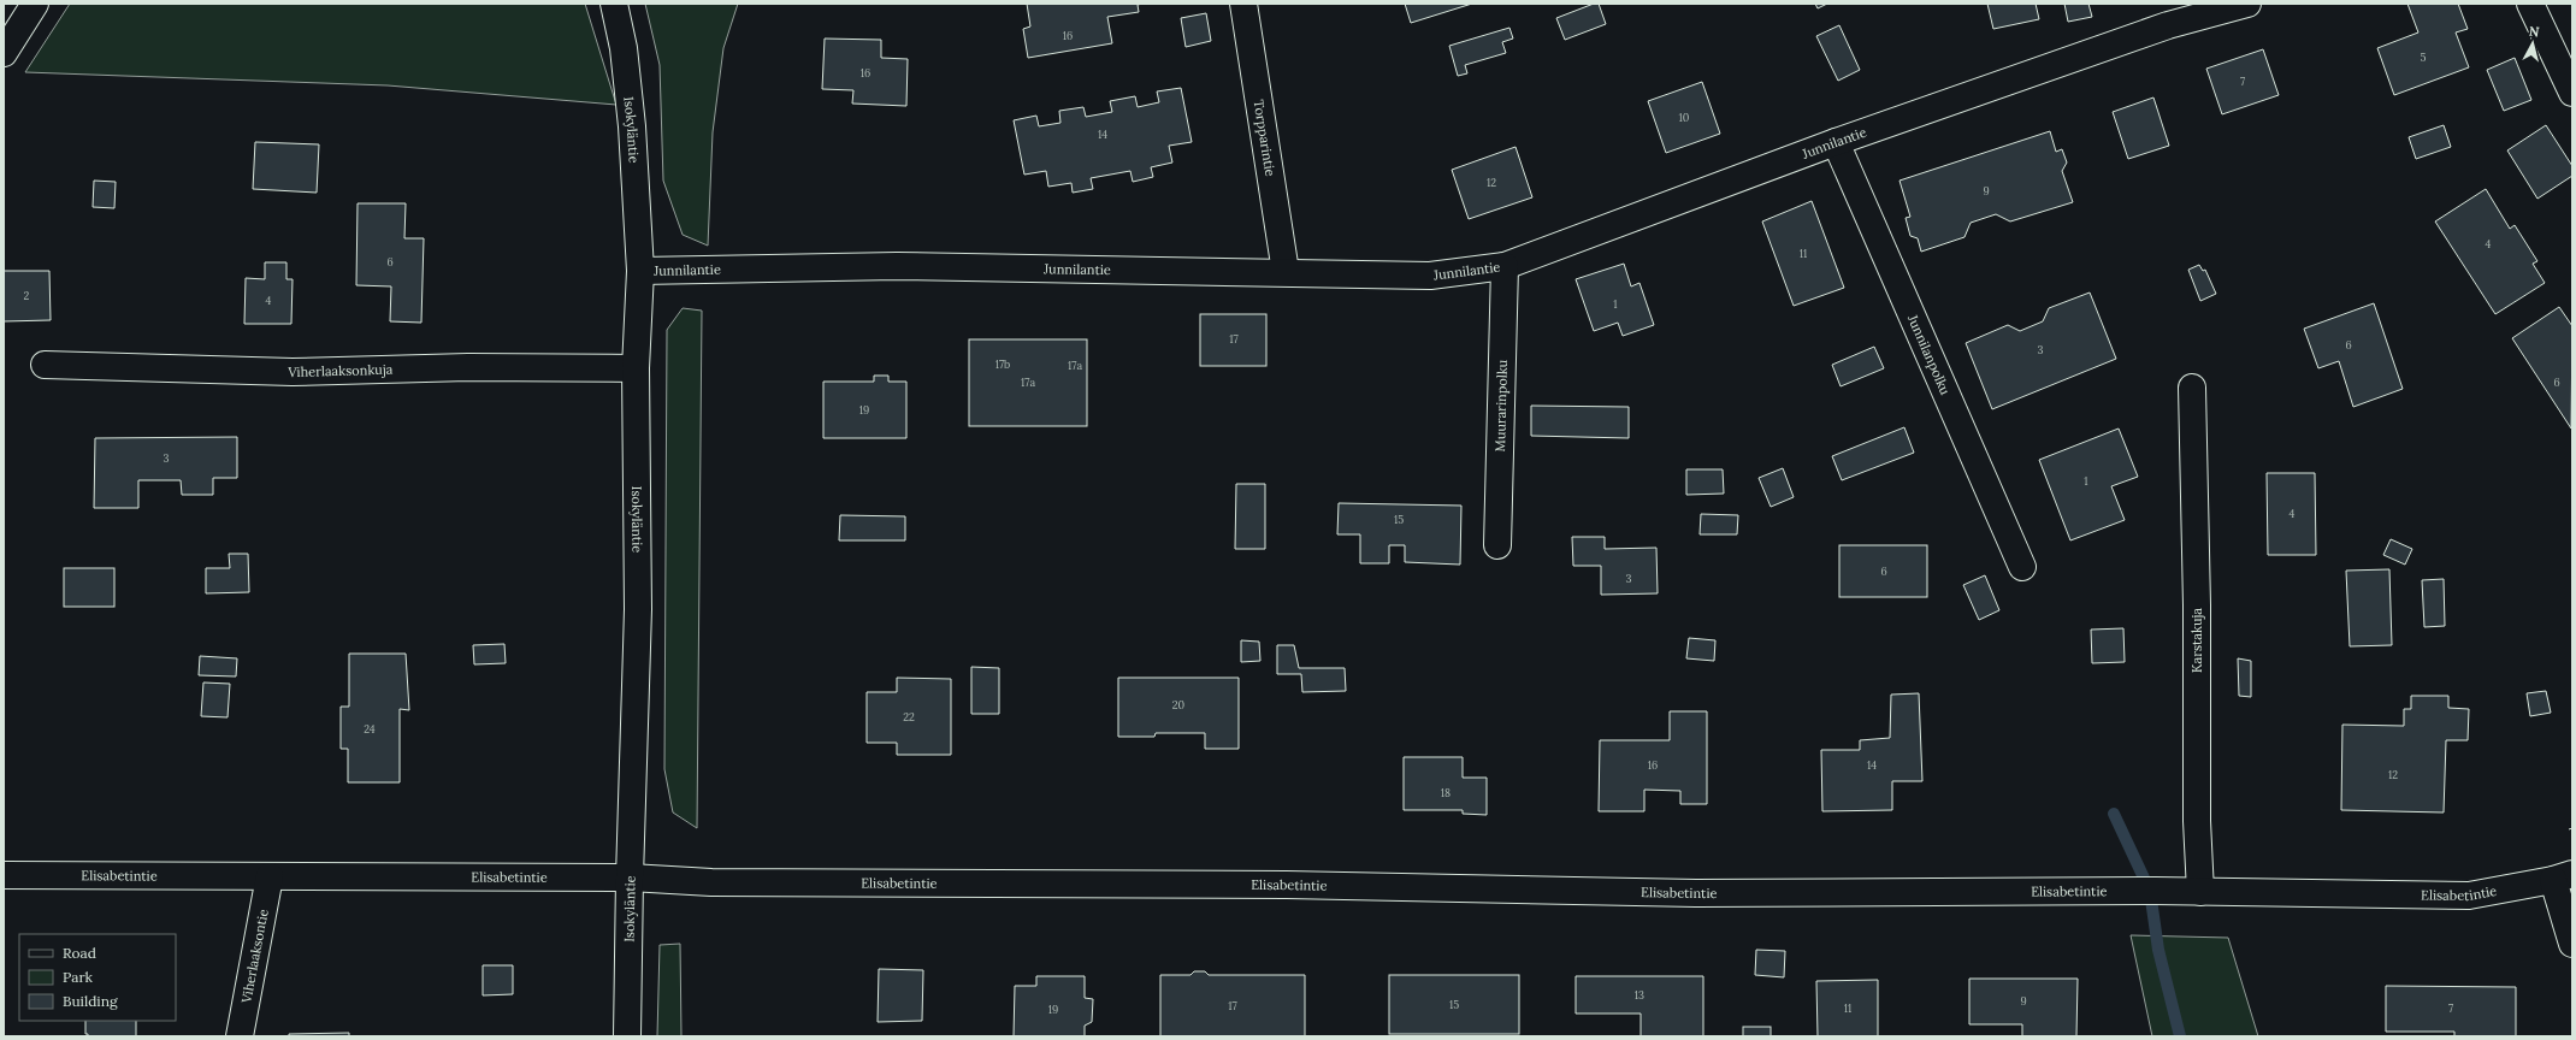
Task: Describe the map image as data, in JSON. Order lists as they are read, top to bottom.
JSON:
{
  "streets": {
    "main road": [
      "Isokyläntie",
      "Torpparintie",
      "Junnilantie",
      "Junnilanpolku",
      "Viherlaaksonkuja",
      "Muurarinpolku",
      "Karstakuja",
      "Elisabetintie",
      "Viherlaaksontie"
    ]
  },
  "crossings": [
    ["Isokyläntie", "Junnilantie"],
    ["Isokyläntie", "Viherlaaksonkuja"],
    ["Isokyläntie", "Elisabetintie"],
    ["Torpparintie", "Junnilantie"],
    ["Junnilantie", "Junnilanpolku"],
    ["Junnilantie", "Muurarinpolku"],
    ["Karstakuja", "Elisabetintie"],
    ["Elisabetintie", "Viherlaaksontie"]
  ],
  "house_numbers": [
    "16",
    "5",
    "16",
    "7",
    "10",
    "14",
    "12",
    "9",
    "4",
    "11",
    "6",
    "2",
    "4",
    "1",
    "17",
    "6",
    "3",
    "17b",
    "17a",
    "17a",
    "6",
    "19",
    "3",
    "1",
    "4",
    "15",
    "6",
    "3",
    "20",
    "22",
    "24",
    "16",
    "14",
    "12",
    "18",
    "13",
    "9",
    "15",
    "17",
    "11",
    "7",
    "19"
  ],
  "legend": ["Road", "Park", "Building"],
  "north": "top"
}
